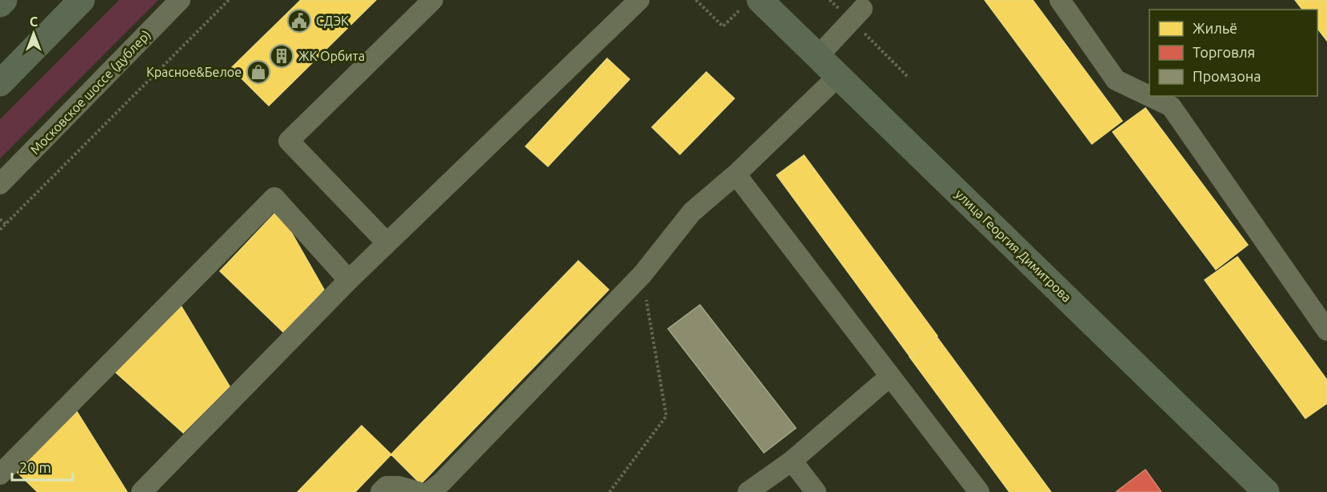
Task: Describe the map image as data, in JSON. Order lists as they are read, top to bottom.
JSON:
{
  "streets": {
    "main road": ["улица Георгия Димитрова"],
    "street": ["Московское шоссе (дублер)"]
  },
  "places": {
    "public building": ["СДЭК"],
    "building": ["ЖК Орбита"],
    "shop": ["Красное&Белое"]
  },
  "legend": ["Жильё", "Торговля", "Промзона"],
  "scale_bar": "20 m",
  "north": "top"
}
